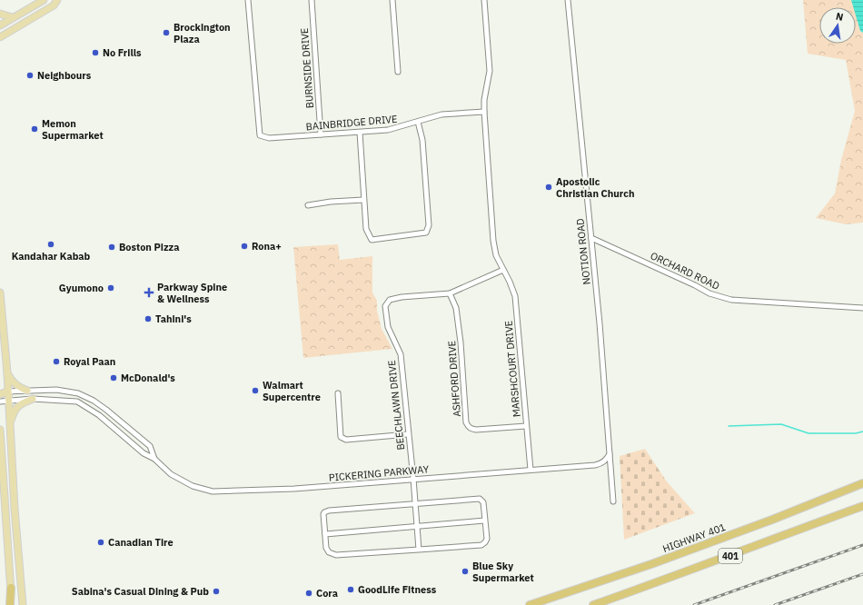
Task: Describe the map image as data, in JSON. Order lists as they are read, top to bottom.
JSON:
{
  "streets": {
    "highway": ["HIGHWAY 401", "401"],
    "street": [
      "BURNSIDE DRIVE",
      "BAINBRIDGE DRIVE",
      "NOTION ROAD",
      "ORCHARD ROAD",
      "MARSHCOURT DRIVE",
      "ASHFORD DRIVE",
      "BEECHLAWN DRIVE",
      "PICKERING PARKWAY"
    ]
  },
  "crossings": [
    ["BURNSIDE DRIVE", "BAINBRIDGE DRIVE"],
    ["NOTION ROAD", "ORCHARD ROAD"],
    ["NOTION ROAD", "PICKERING PARKWAY"],
    ["MARSHCOURT DRIVE", "ASHFORD DRIVE"],
    ["MARSHCOURT DRIVE", "BEECHLAWN DRIVE"],
    ["MARSHCOURT DRIVE", "PICKERING PARKWAY"],
    ["ASHFORD DRIVE", "BEECHLAWN DRIVE"],
    ["BEECHLAWN DRIVE", "PICKERING PARKWAY"]
  ],
  "places": {
    "other": [
      "Brockington Plaza",
      "No Frills",
      "Neighbours",
      "Memon Supermarket",
      "Apostolic Christian Church",
      "Kandahar Kabab",
      "Rona+",
      "Boston Pizza",
      "Gyumono",
      "Tahini's",
      "Royal Paan",
      "McDonald's",
      "Walmart Supercentre",
      "Canadian Tire",
      "Blue Sky Supermarket",
      "GoodLife Fitness",
      "Sabina's Casual Dining & Pub",
      "Cora"
    ],
    "health": ["Parkway Spine & Wellness"]
  },
  "north": "top"
}
